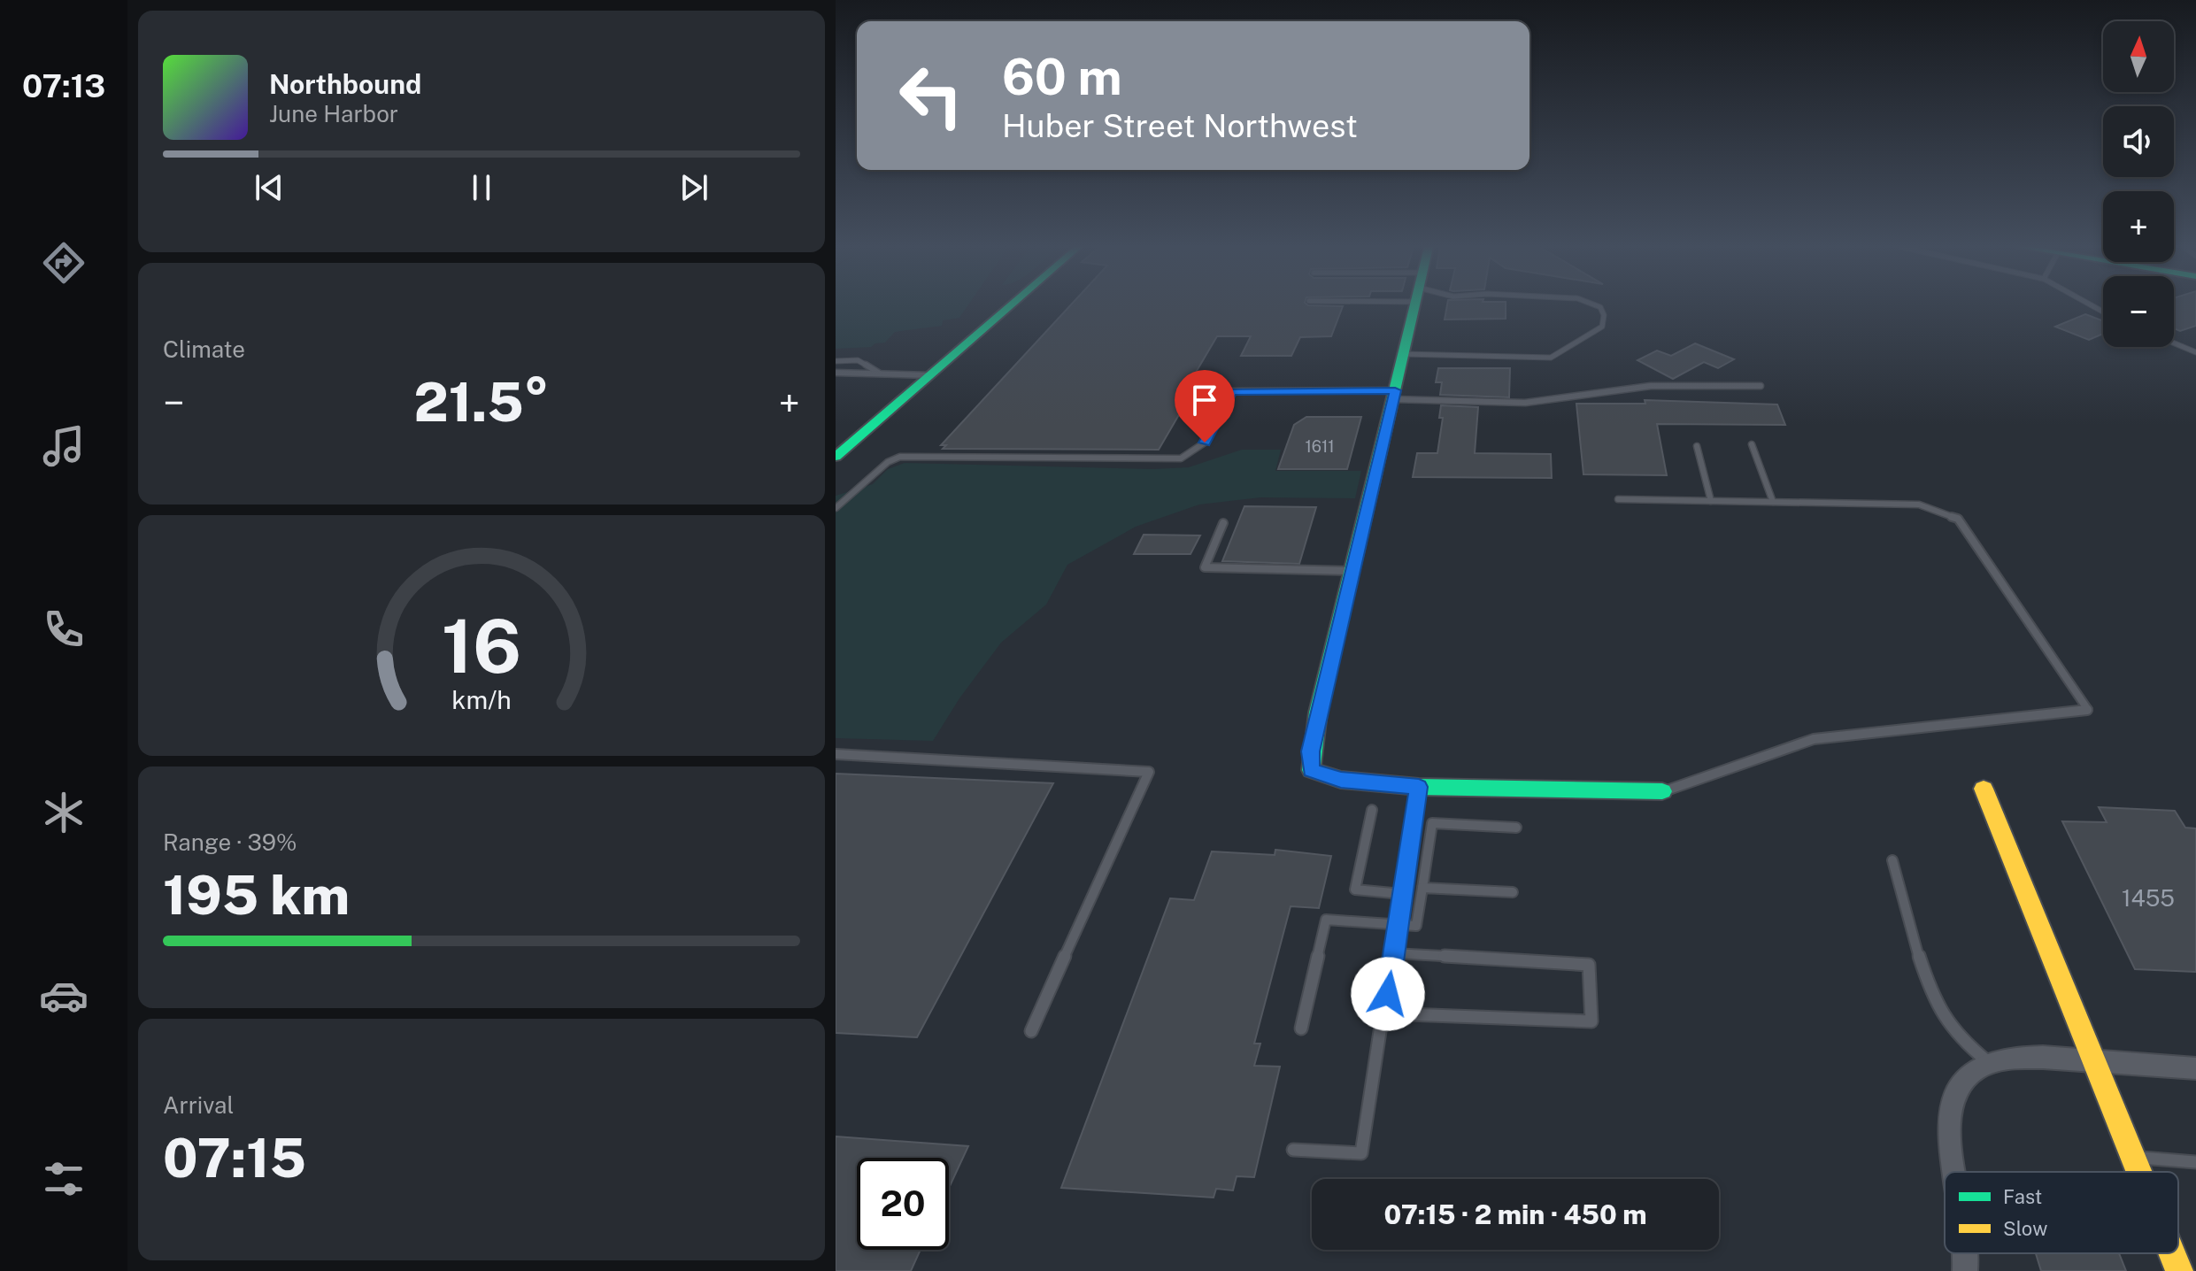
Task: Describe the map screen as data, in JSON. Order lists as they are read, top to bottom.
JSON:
{
  "house_numbers": ["1611", "1455"],
  "legend": ["Fast", "Slow"],
  "north": "top",
  "page": {
    "tabs": "07:13",
    "map_buttons": ["+", "−"],
    "turn": ["60 m", "Huber Street Northwest"],
    "song": ["Northbound", "June Harbor"],
    "tile": [
      "Climate",
      ["Range · 39%", "195 km"],
      ["Arrival", "07:15"]
    ],
    "heat": ["−", "21.5°", "+"],
    "limit": "20",
    "trip": "07:15 · 2 min · 450 m",
    "gauge": ["16", "km/h"]
  }
}
